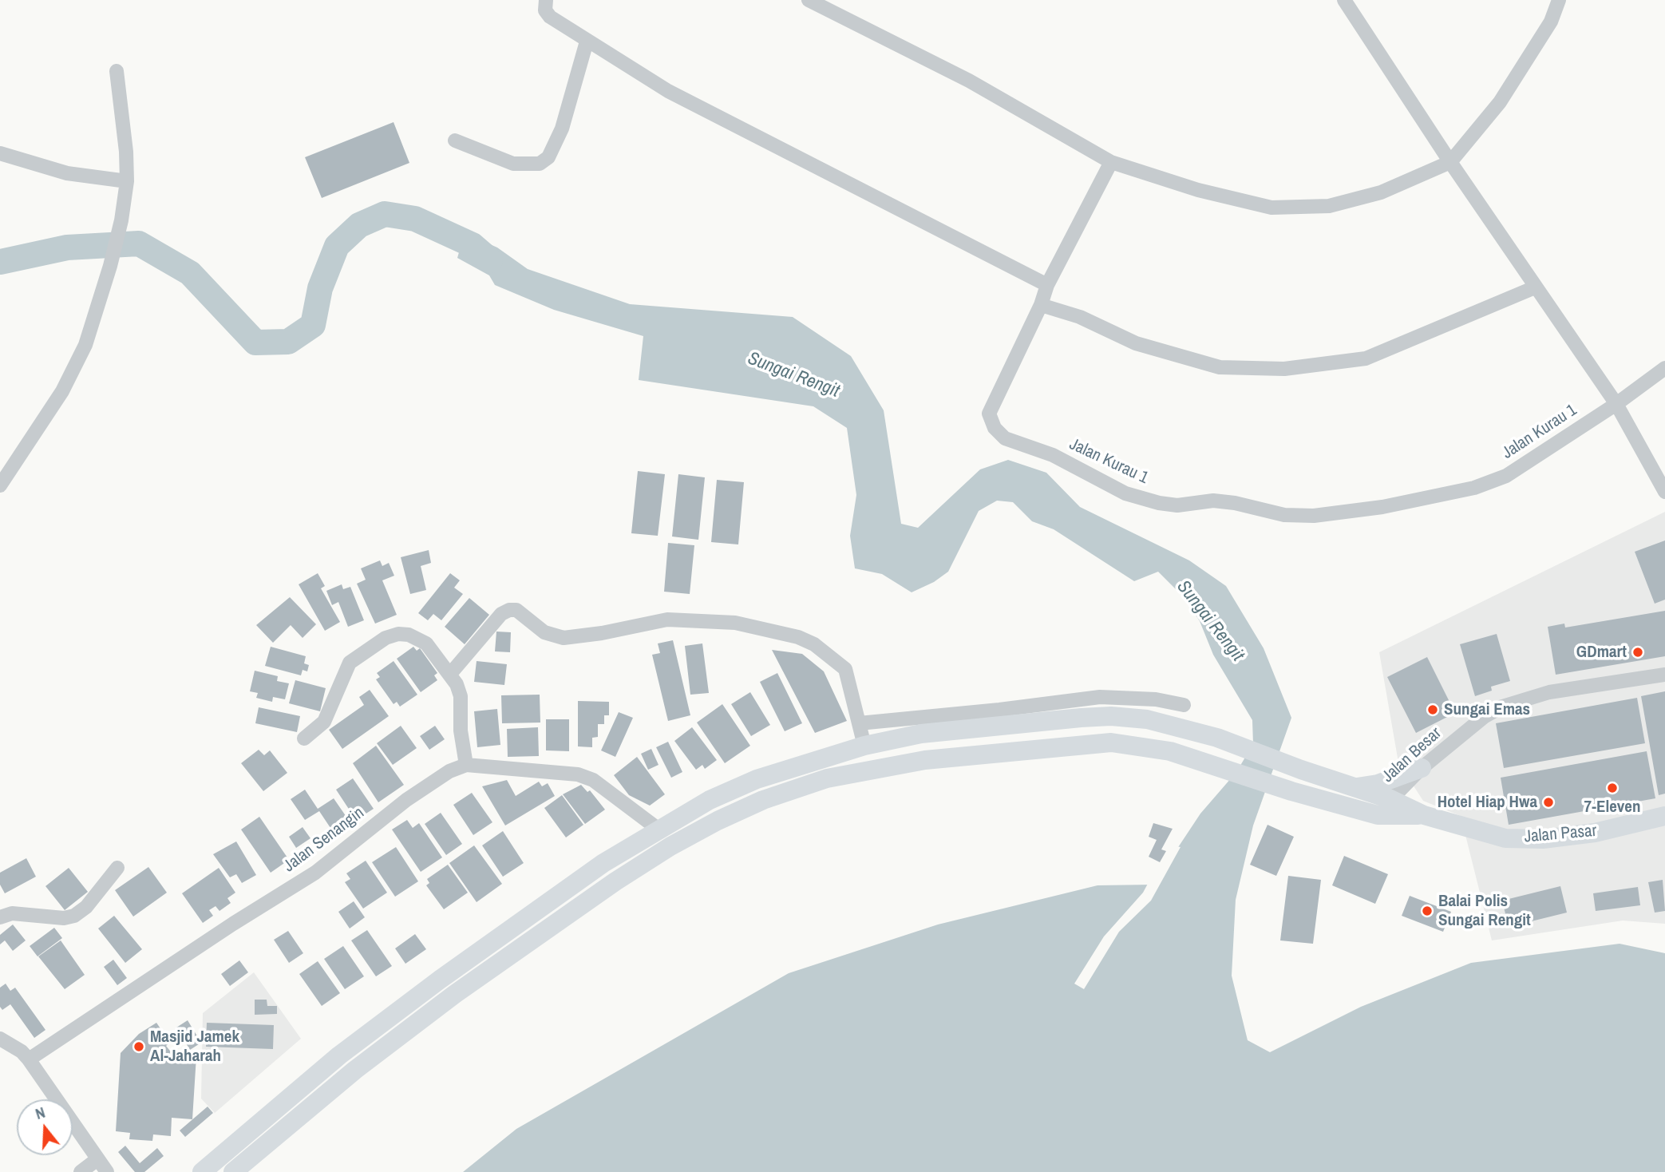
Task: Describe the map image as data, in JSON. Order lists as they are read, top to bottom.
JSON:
{
  "streets": {
    "main road": ["Jalan Pasar"],
    "street": ["Jalan Kurau 1", "Jalan Besar", "Jalan Senangin"]
  },
  "water": ["Sungai Rengit"],
  "places": [
    "GDmart",
    "Sungai Emas",
    "7-Eleven",
    "Hotel Hiap Hwa",
    "Balai Polis Sungai Rengit",
    "Masjid Jamek Al-Jaharah"
  ],
  "north": "top"
}
